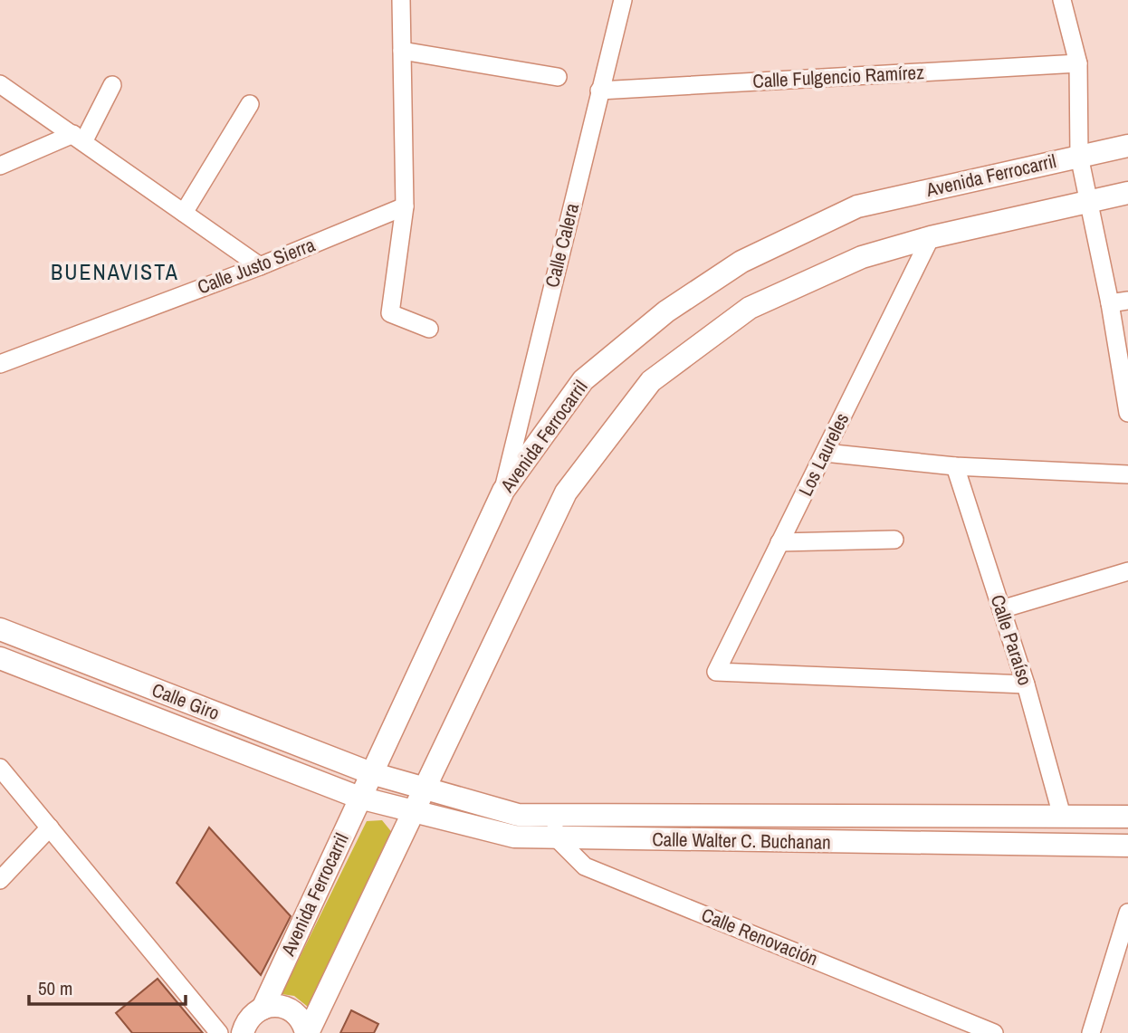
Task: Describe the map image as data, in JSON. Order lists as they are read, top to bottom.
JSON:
{
  "streets": {
    "street": [
      "Calle Fulgencio Ramírez",
      "Avenida Ferrocarril",
      "Calle Calera",
      "Calle Justo Sierra",
      "Los Laureles",
      "Calle Paraíso",
      "Calle Giro",
      "Calle Walter C. Buchanan",
      "Calle Renovación"
    ]
  },
  "crossings": [
    ["Calle Fulgencio Ramírez", "Calle Calera"],
    ["Avenida Ferrocarril", "Calle Calera"],
    ["Avenida Ferrocarril", "Calle Giro"],
    ["Avenida Ferrocarril", "Calle Walter C. Buchanan"],
    ["Los Laureles", "Calle Paraíso"],
    ["Calle Paraíso", "Calle Walter C. Buchanan"],
    ["Calle Giro", "Calle Walter C. Buchanan"],
    ["Calle Walter C. Buchanan", "Calle Renovación"]
  ],
  "districts": ["BUENAVISTA"],
  "scale_bar": "50 m"
}
